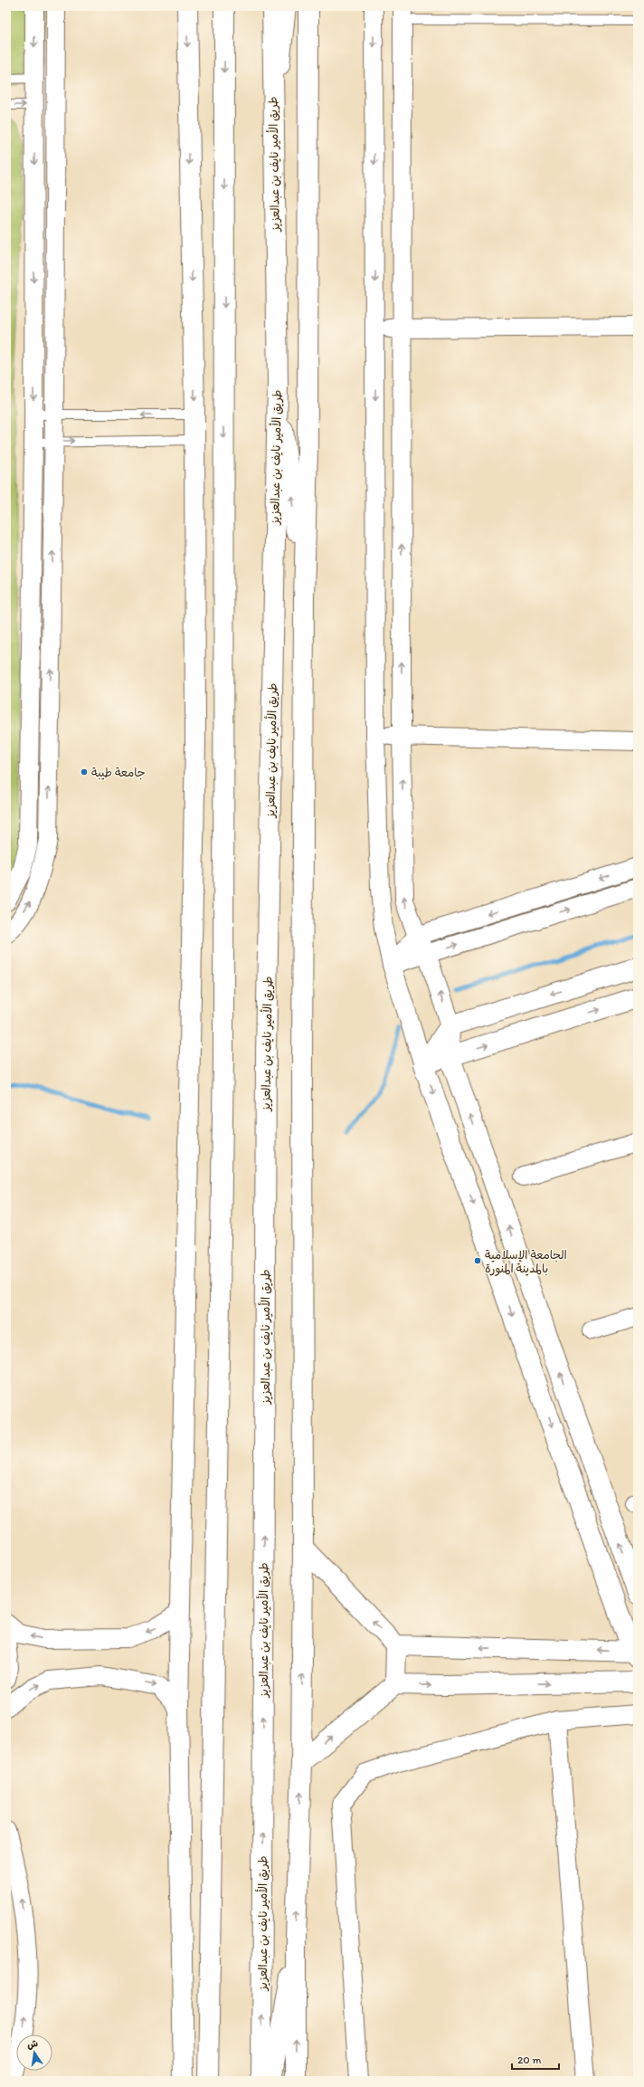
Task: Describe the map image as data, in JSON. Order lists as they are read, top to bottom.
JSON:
{
  "streets": {
    "main road": ["طريق الأمير نايف بن عبدالعزيز"]
  },
  "places": ["جامعة طيبة", "الجامعة الإسلامية بالمدينة المنورة"],
  "scale_bar": "20 m",
  "north": "top"
}
